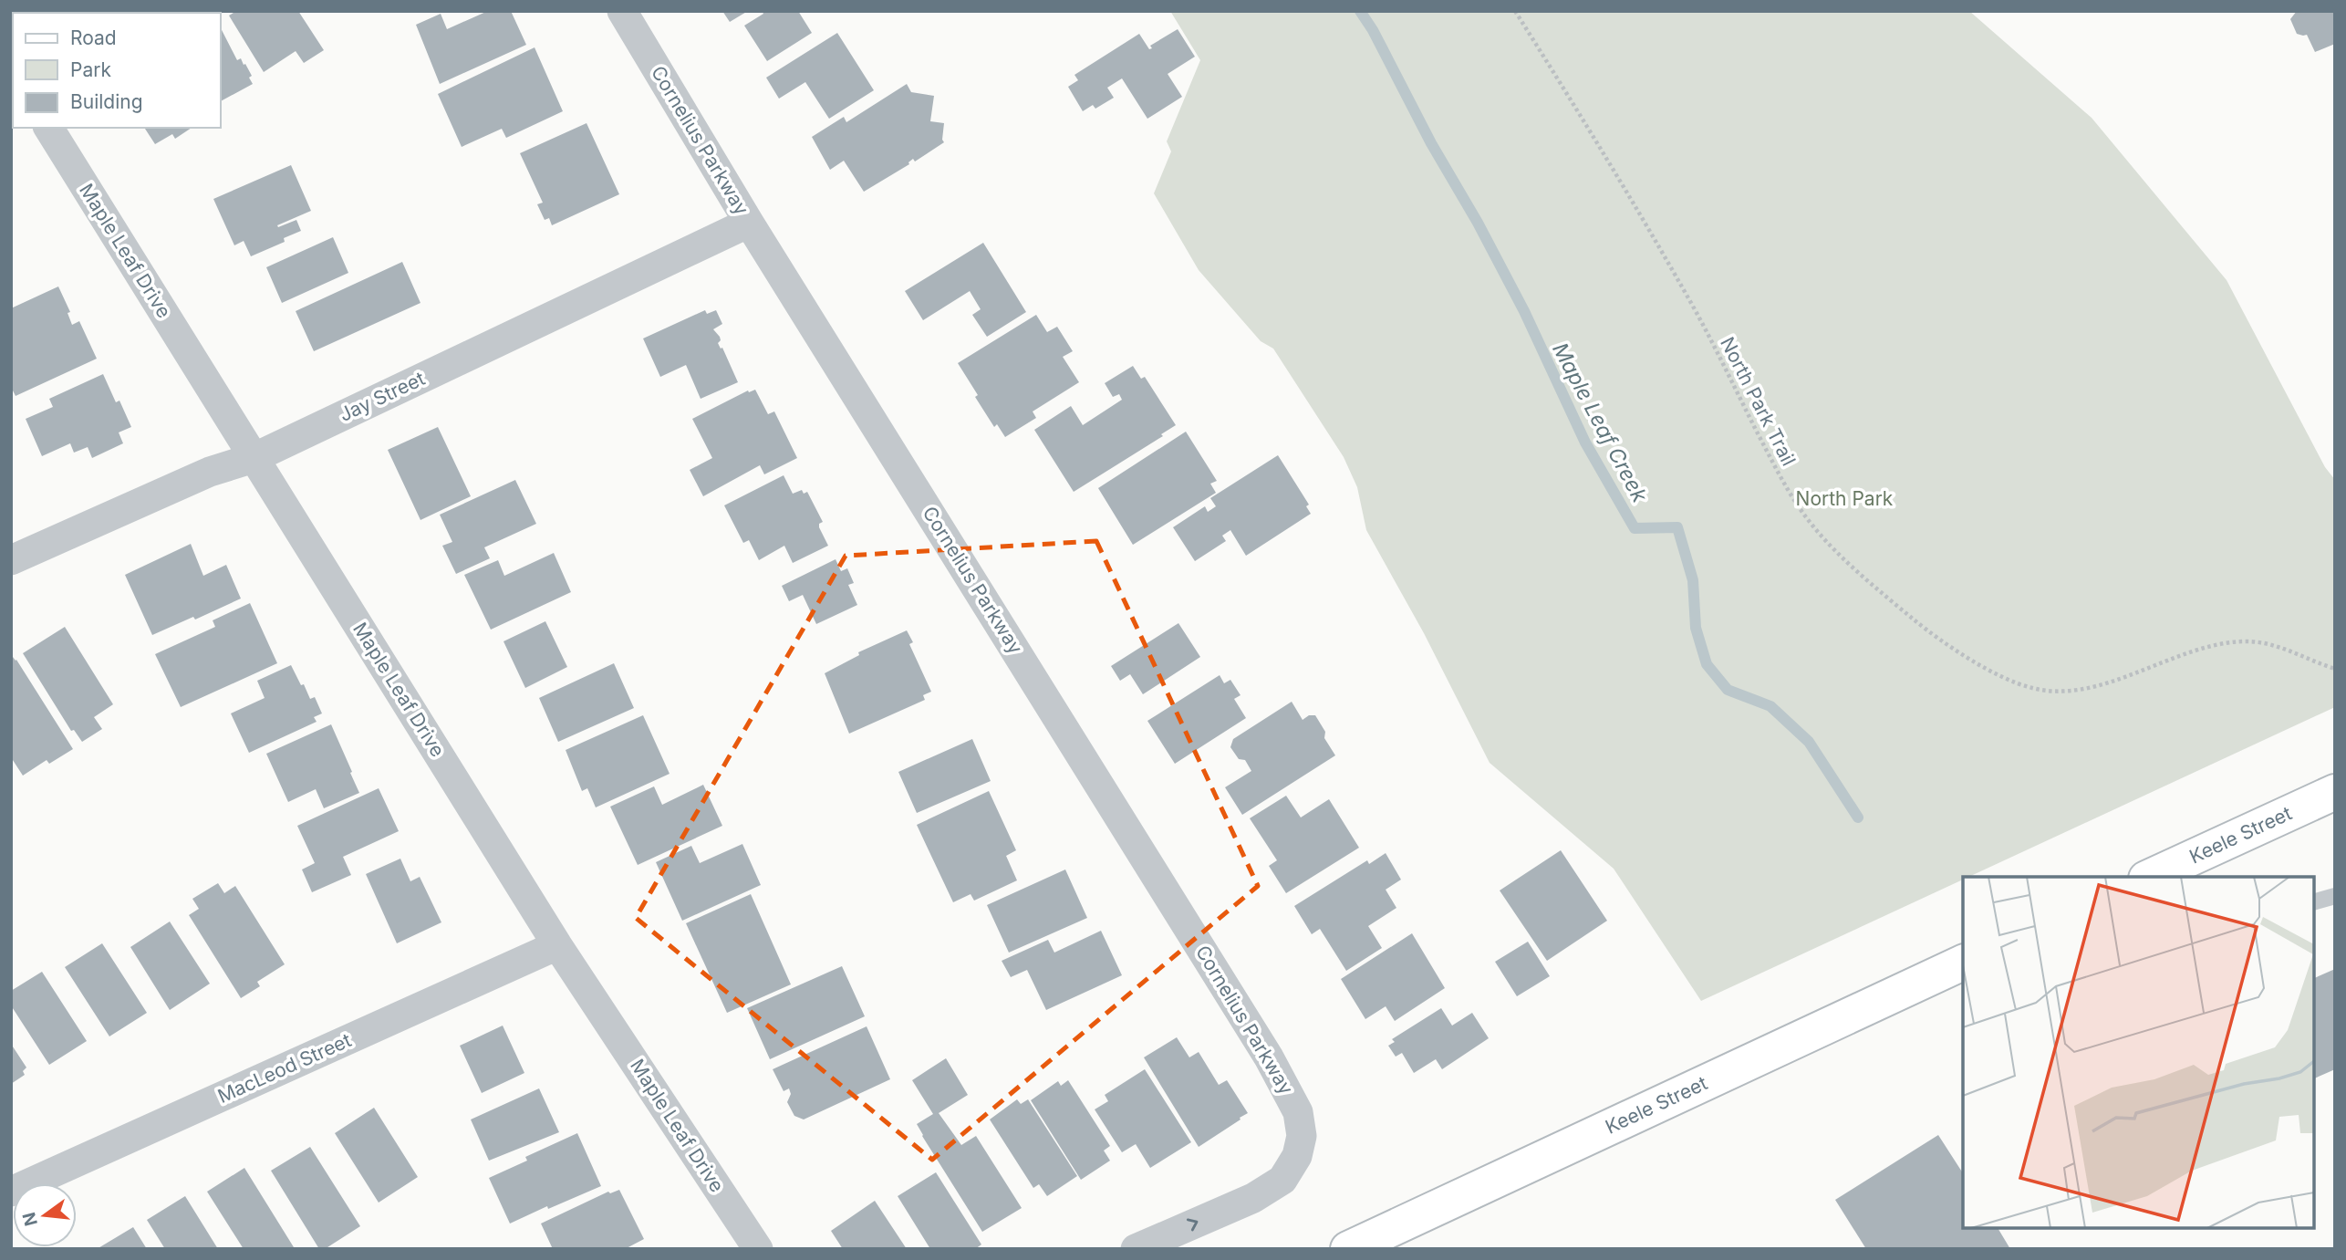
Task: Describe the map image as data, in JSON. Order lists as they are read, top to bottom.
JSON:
{
  "streets": {
    "main road": ["Keele Street"],
    "street": [
      "Cornelius Parkway",
      "Maple Leaf Drive",
      "Jay Street",
      "MacLeod Street"
    ],
    "path": ["North Park Trail"]
  },
  "crossings": [
    ["Cornelius Parkway", "Jay Street"],
    ["Maple Leaf Drive", "Jay Street"],
    ["Maple Leaf Drive", "MacLeod Street"]
  ],
  "one_way": ["Cornelius Parkway"],
  "water": ["Maple Leaf Creek"],
  "parks": ["North Park"],
  "legend": ["Road", "Park", "Building"],
  "north": "left"
}
